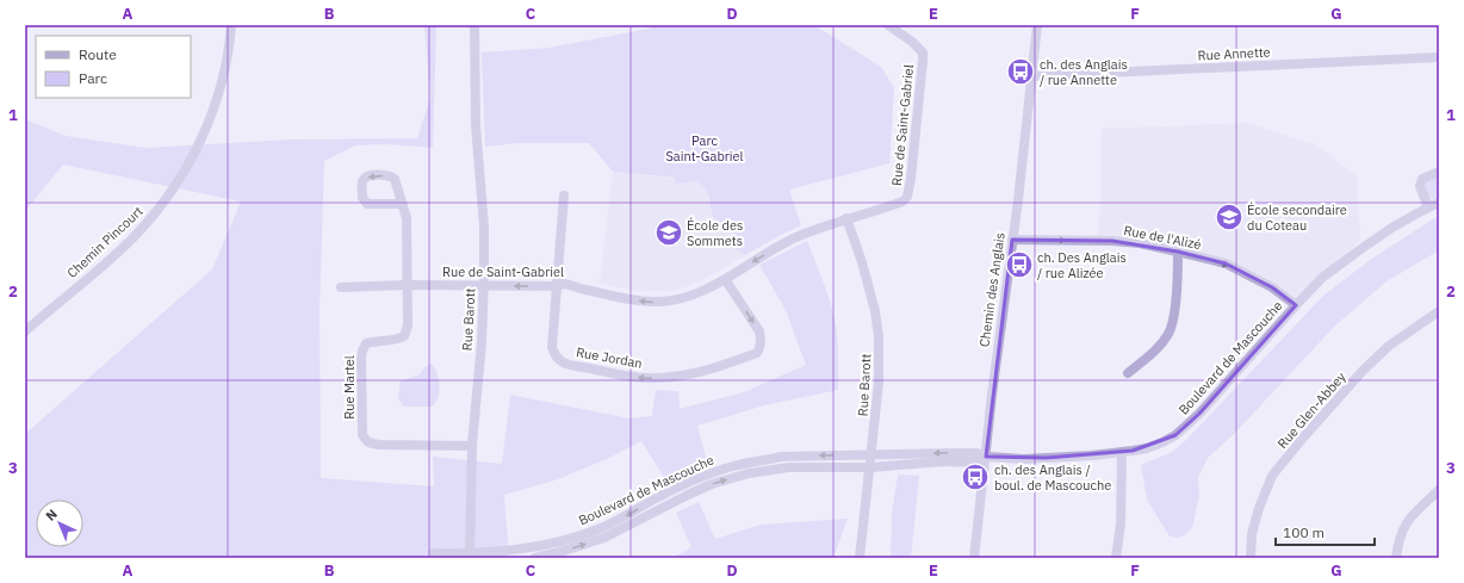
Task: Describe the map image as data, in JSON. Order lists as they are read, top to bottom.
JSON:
{
  "streets": {
    "street": [
      "Rue Annette",
      "Rue de Saint-Gabriel",
      "Rue de l'Alizé",
      "Chemin Pincourt",
      "Chemin des Anglais",
      "Rue Barott",
      "Rue Jordan",
      "Boulevard de Mascouche",
      "Rue Martel",
      "Rue Glen-Abbey"
    ]
  },
  "crossings": [
    ["Rue Annette", "Chemin des Anglais"],
    ["Rue de Saint-Gabriel", "Rue Barott"],
    ["Rue de Saint-Gabriel", "Rue Jordan"],
    ["Rue de Saint-Gabriel", "Rue Martel"],
    ["Rue de l'Alizé", "Chemin des Anglais"],
    ["Rue de l'Alizé", "Boulevard de Mascouche"],
    ["Chemin des Anglais", "Boulevard de Mascouche"],
    ["Rue Barott", "Boulevard de Mascouche"],
    ["Rue Barott", "Rue Martel"]
  ],
  "one_way": ["Rue de Saint-Gabriel", "Rue de l'Alizé"],
  "parks": ["Parc Saint-Gabriel"],
  "places": {
    "bus stop": ["ch. des Anglais / rue Annette", "ch. Des Anglais / rue Alizée", "ch. des Anglais / boul. de Mascouche"],
    "school or university": ["École secondaire du Coteau", "École des Sommets"]
  },
  "legend": ["Route", "Parc"],
  "scale_bar": "100 m",
  "north": "top left",
  "grid": {
    "columns": [
      "A",
      "B",
      "C",
      "D",
      "E",
      "F",
      "G"
    ],
    "rows": ["1", "2", "3"]
  }
}
